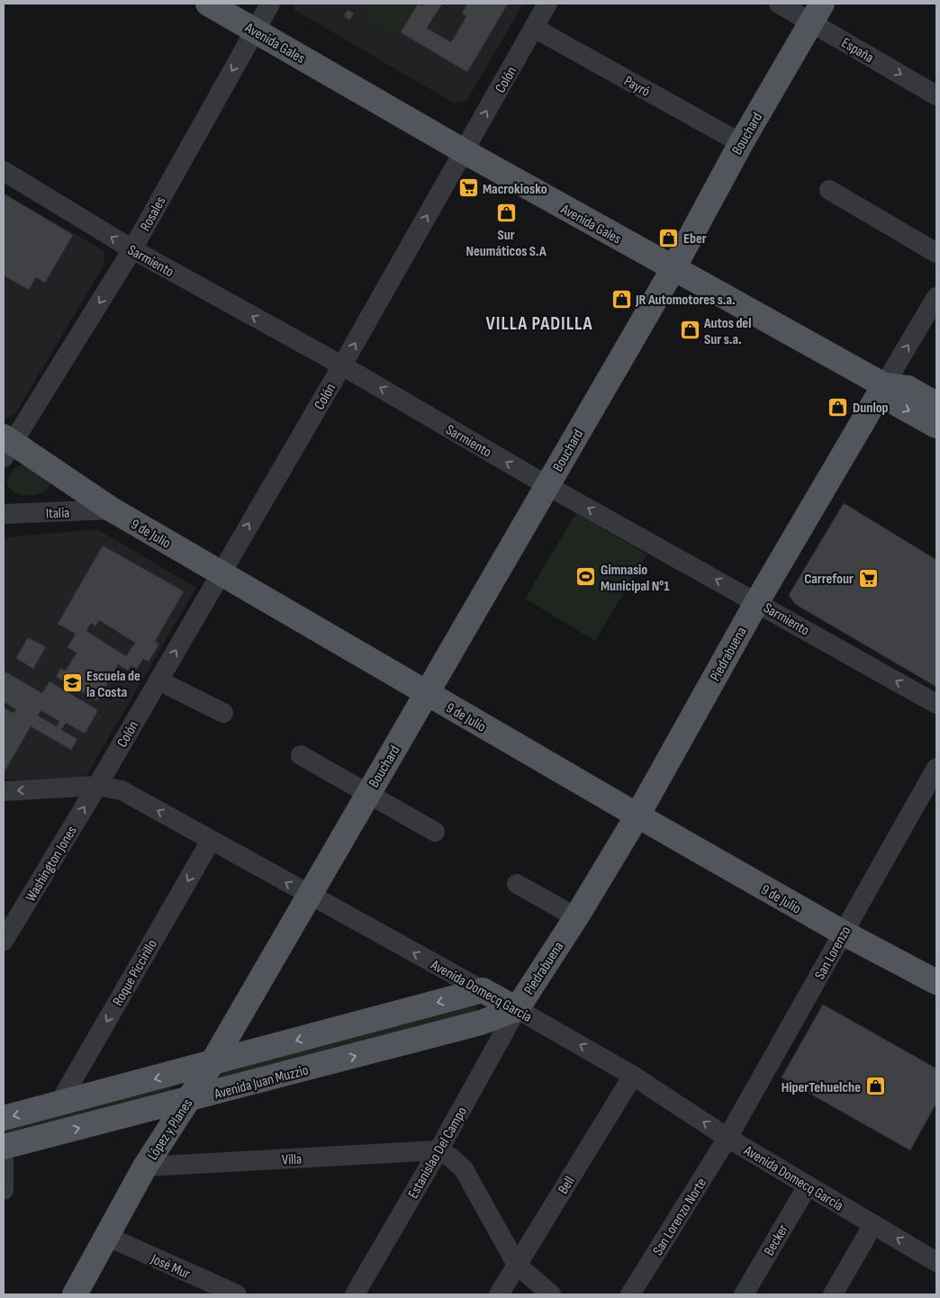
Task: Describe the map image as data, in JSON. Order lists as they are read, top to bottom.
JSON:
{
  "streets": {
    "main road": [
      "Avenida Gales",
      "Bouchard",
      "9 de Julio",
      "Piedrabuena",
      "Avenida Domecq García",
      "Avenida Juan Muzzio",
      "López y Planes"
    ],
    "street": [
      "España",
      "Colón",
      "Payró",
      "Rosales",
      "Sarmiento",
      "Italia",
      "Washington Jones",
      "San Lorenzo",
      "Roque Piccirillo",
      "Estanislao Del Campo",
      "Villa",
      "Bell",
      "San Lorenzo Norte",
      "Becker",
      "José Mur"
    ]
  },
  "crossings": [
    ["Avenida Gales", "Colón"],
    ["Avenida Gales", "Bouchard"],
    ["Avenida Gales", "Rosales"],
    ["Avenida Gales", "Piedrabuena"],
    ["España", "Bouchard"],
    ["Colón", "Payró"],
    ["Colón", "Sarmiento"],
    ["Colón", "9 de Julio"],
    ["Colón", "Washington Jones"],
    ["Colón", "Avenida Domecq García"],
    ["Payró", "Bouchard"],
    ["Bouchard", "Sarmiento"],
    ["Bouchard", "9 de Julio"],
    ["Bouchard", "Avenida Domecq García"],
    ["Bouchard", "López y Planes"],
    ["Rosales", "Sarmiento"],
    ["Rosales", "9 de Julio"],
    ["Sarmiento", "Piedrabuena"],
    ["Italia", "9 de Julio"],
    ["9 de Julio", "Piedrabuena"],
    ["9 de Julio", "San Lorenzo"],
    ["Piedrabuena", "Avenida Domecq García"],
    ["Piedrabuena", "Avenida Juan Muzzio"],
    ["Piedrabuena", "Estanislao Del Campo"],
    ["Washington Jones", "Avenida Domecq García"],
    ["San Lorenzo", "Avenida Domecq García"],
    ["San Lorenzo", "San Lorenzo Norte"],
    ["Roque Piccirillo", "Avenida Domecq García"],
    ["Roque Piccirillo", "Avenida Juan Muzzio"],
    ["Avenida Domecq García", "Avenida Juan Muzzio"],
    ["Avenida Domecq García", "López y Planes"],
    ["Avenida Domecq García", "Estanislao Del Campo"],
    ["Avenida Domecq García", "Bell"],
    ["Avenida Domecq García", "San Lorenzo Norte"],
    ["Avenida Domecq García", "Becker"],
    ["Avenida Juan Muzzio", "López y Planes"],
    ["Avenida Juan Muzzio", "Estanislao Del Campo"],
    ["López y Planes", "Villa"],
    ["López y Planes", "José Mur"],
    ["Estanislao Del Campo", "Villa"]
  ],
  "one_way": [
    "España",
    "Colón",
    "Rosales",
    "Sarmiento",
    "Washington Jones",
    "Roque Piccirillo",
    "Avenida Domecq García"
  ],
  "districts": ["VILLA PADILLA"],
  "places": {
    "supermarket": ["Macrokiosko", "Carrefour"],
    "shop": [
      "Sur Neumáticos S.A",
      "Eber",
      "JR Automotores s.a.",
      "Autos del Sur s.a.",
      "Dunlop",
      "HiperTehuelche"
    ],
    "sports": ["Gimnasio Municipal N°1"],
    "school or university": ["Escuela de la Costa"]
  }
}
